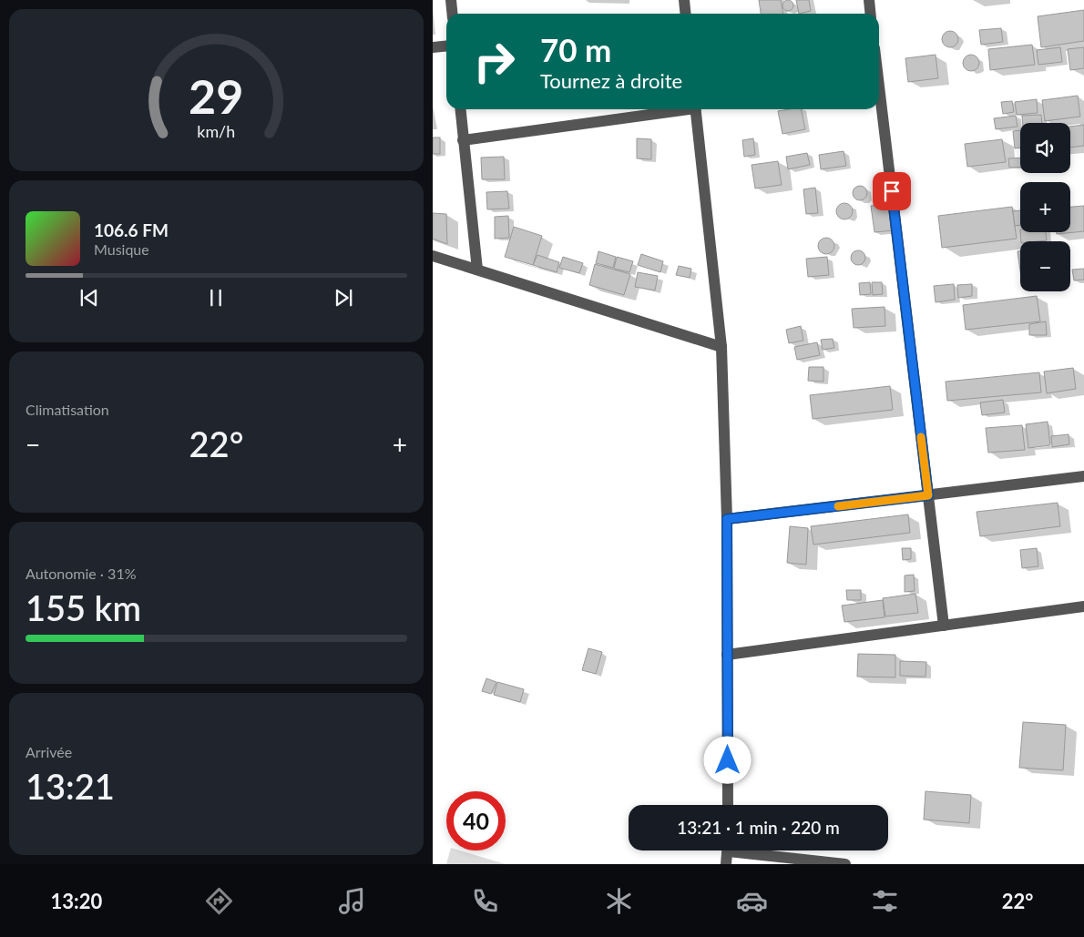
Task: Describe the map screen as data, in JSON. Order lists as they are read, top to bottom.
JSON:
{
  "page": {
    "turn": ["70 m", "Tournez à droite"],
    "map_buttons": ["+", "−"],
    "song": ["106.6 FM", "Musique"],
    "tile": [
      "Climatisation",
      ["Autonomie · 31%", "155 km"],
      ["Arrivée", "13:21"]
    ],
    "heat": ["−", "22°", "+"],
    "limit": "40",
    "trip": "13:21 · 1 min · 220 m",
    "tabs": ["13:20", "22°"],
    "gauge": ["29", "km/h"]
  }
}
